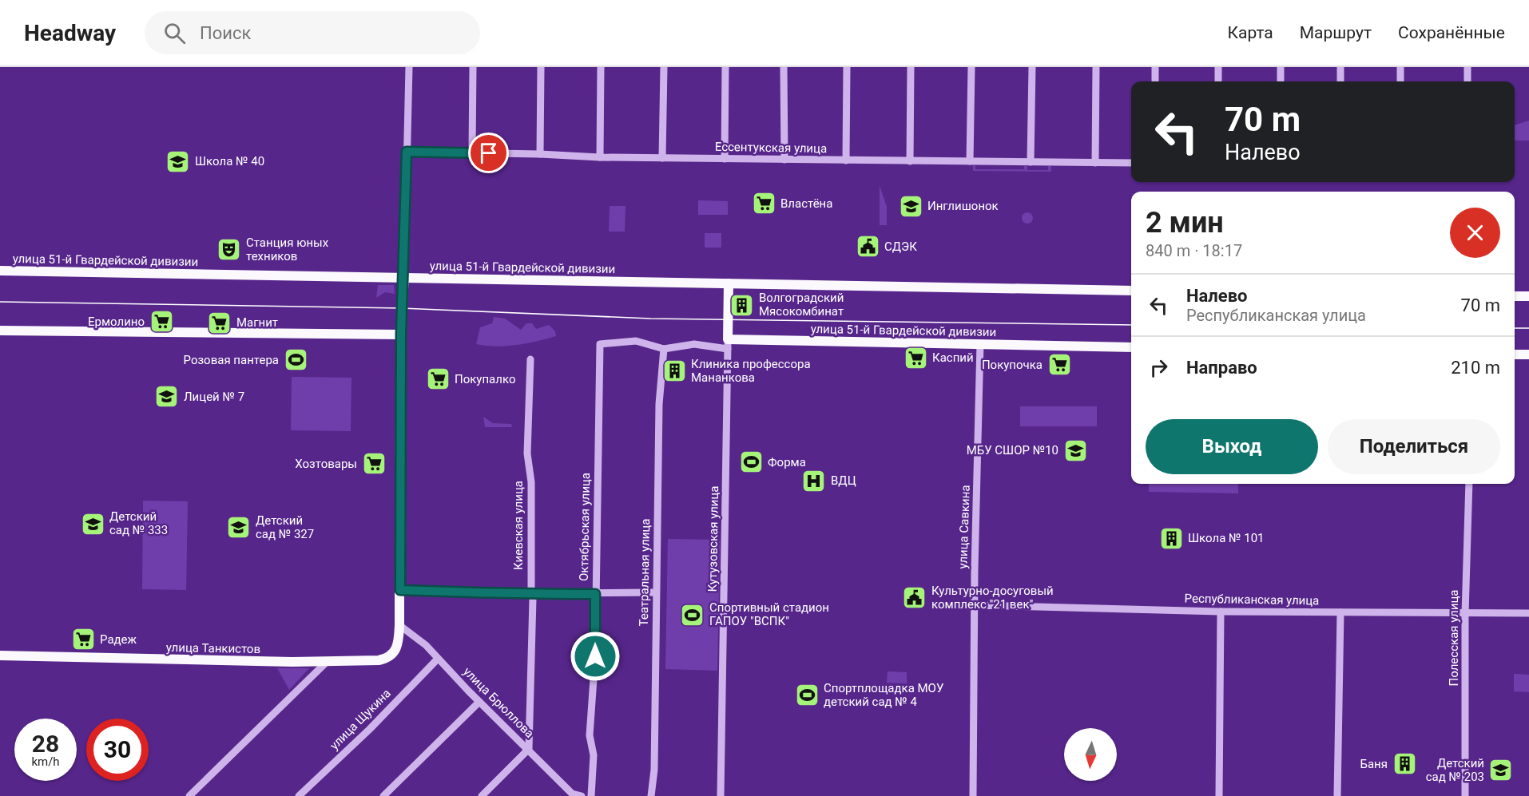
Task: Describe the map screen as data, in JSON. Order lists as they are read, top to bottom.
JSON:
{
  "streets": {
    "main road": ["улица 51-й Гвардейской дивизии", "улица Танкистов"],
    "street": [
      "Ессентукская улица",
      "Киевская улица",
      "Октябрьская улица",
      "улица Савкина",
      "Кутузовская улица",
      "Театральная улица",
      "Республиканская улица",
      "Полесская улица",
      "улица Брюллова",
      "улица Щукина"
    ]
  },
  "crossings": [
    ["улица 51-й Гвардейской дивизии", "улица Савкина"],
    ["улица 51-й Гвардейской дивизии", "Кутузовская улица"],
    ["улица 51-й Гвардейской дивизии", "улица Танкистов"],
    ["Киевская улица", "улица Брюллова"],
    ["Октябрьская улица", "Театральная улица"],
    ["улица Савкина", "Республиканская улица"],
    ["Республиканская улица", "Полесская улица"],
    ["улица Танкистов", "улица Брюллова"],
    ["улица Брюллова", "улица Щукина"]
  ],
  "places": {
    "school or university": [
      "Школа № 40",
      "Инглишонок",
      "Лицей № 7",
      "МБУ СШОР №10",
      "Детский сад № 333",
      "Детский сад № 327",
      "Детский сад № 203"
    ],
    "supermarket": [
      "Властёна",
      "Ермолино",
      "Магнит",
      "Каспий",
      "Покупочка",
      "Покупалко",
      "Хозтовары",
      "Радеж"
    ],
    "public building": ["СДЭК", "Культурно-досуговый комплекс \"21 век\""],
    "theatre": ["Станция юных техников"],
    "building": [
      "Волгоградский Мясокомбинат",
      "Клиника профессора Мананкова",
      "Школа № 101",
      "Баня"
    ],
    "sports": [
      "Розовая пантера",
      "Форма",
      "Спортивный стадион ГАПОУ \"ВСПК\"",
      "Спортплощадка МОУ детский сад № 4"
    ],
    "hospital": ["ВДЦ"]
  },
  "north": "bottom",
  "page": {
    "header": "Headway",
    "search": "Поиск",
    "nav": ["Карта", "Маршрут", "Сохранённые"],
    "turn": ["70 m", "Налево"],
    "heading": ["2 мин", "840 m · 18:17"],
    "list": [
      {
        "name": "Налево",
        "note": "Республиканская улица",
        "value": "70 m"
      },
      {
        "name": "Направо",
        "value": "210 m"
      }
    ],
    "buttons": ["Выход", "Поделиться"],
    "speed": "28 km/h",
    "limit": "30"
  }
}
